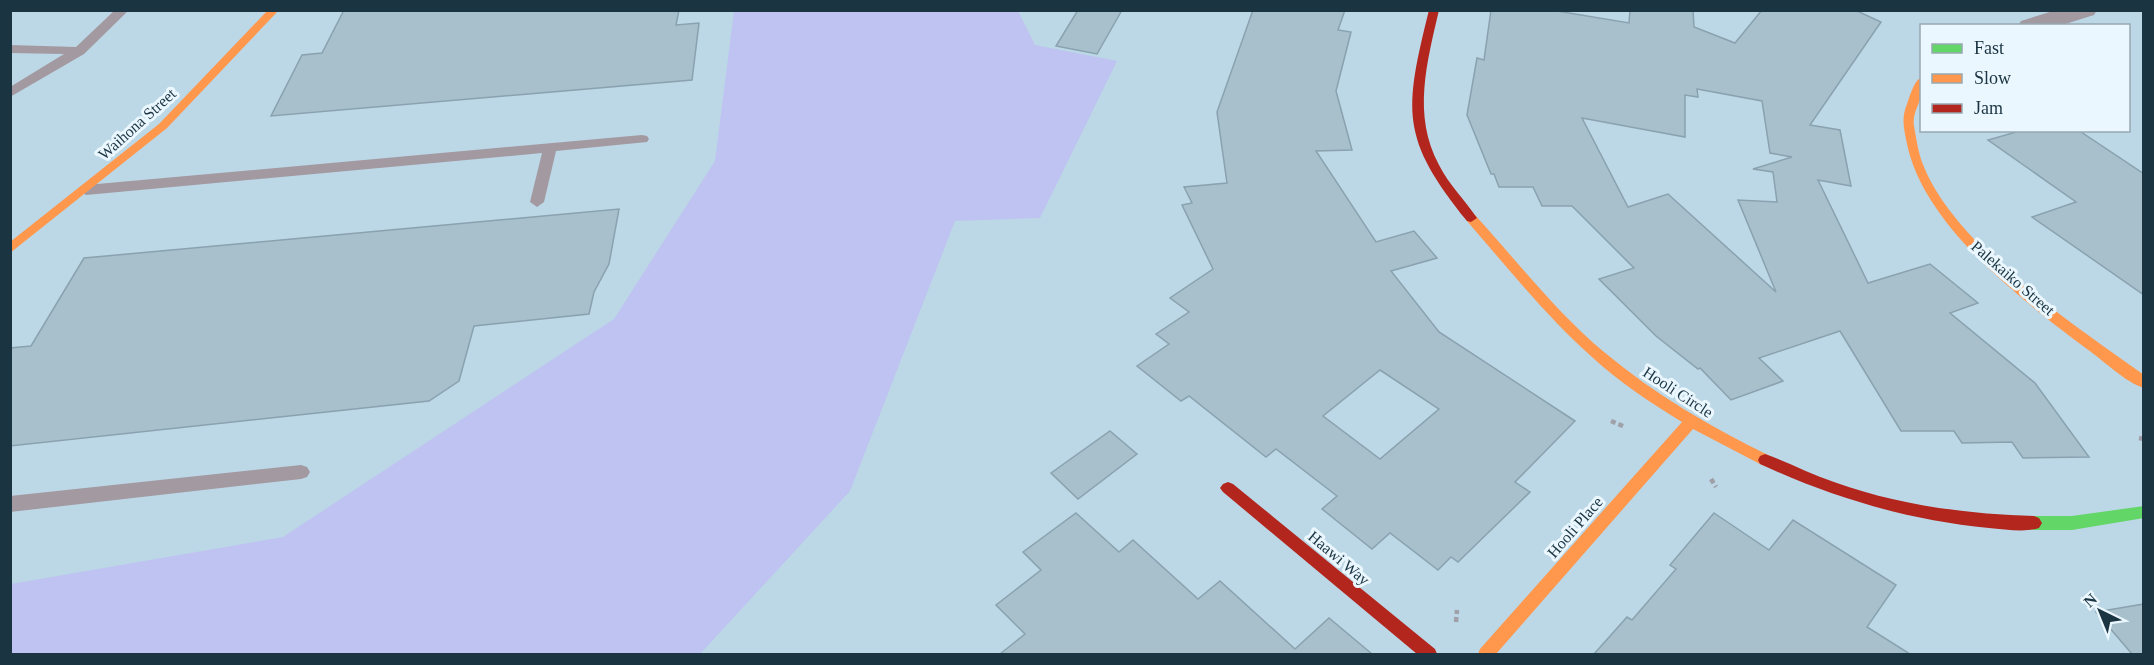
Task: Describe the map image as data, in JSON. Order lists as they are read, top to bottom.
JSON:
{
  "streets": {
    "street": [
      "Waihona Street",
      "Palekaiko Street",
      "Hooli Circle",
      "Hooli Place",
      "Haawi Way"
    ]
  },
  "crossings": [
    ["Hooli Circle", "Hooli Place"]
  ],
  "legend": ["Fast", "Slow", "Jam"],
  "north": "top left"
}
